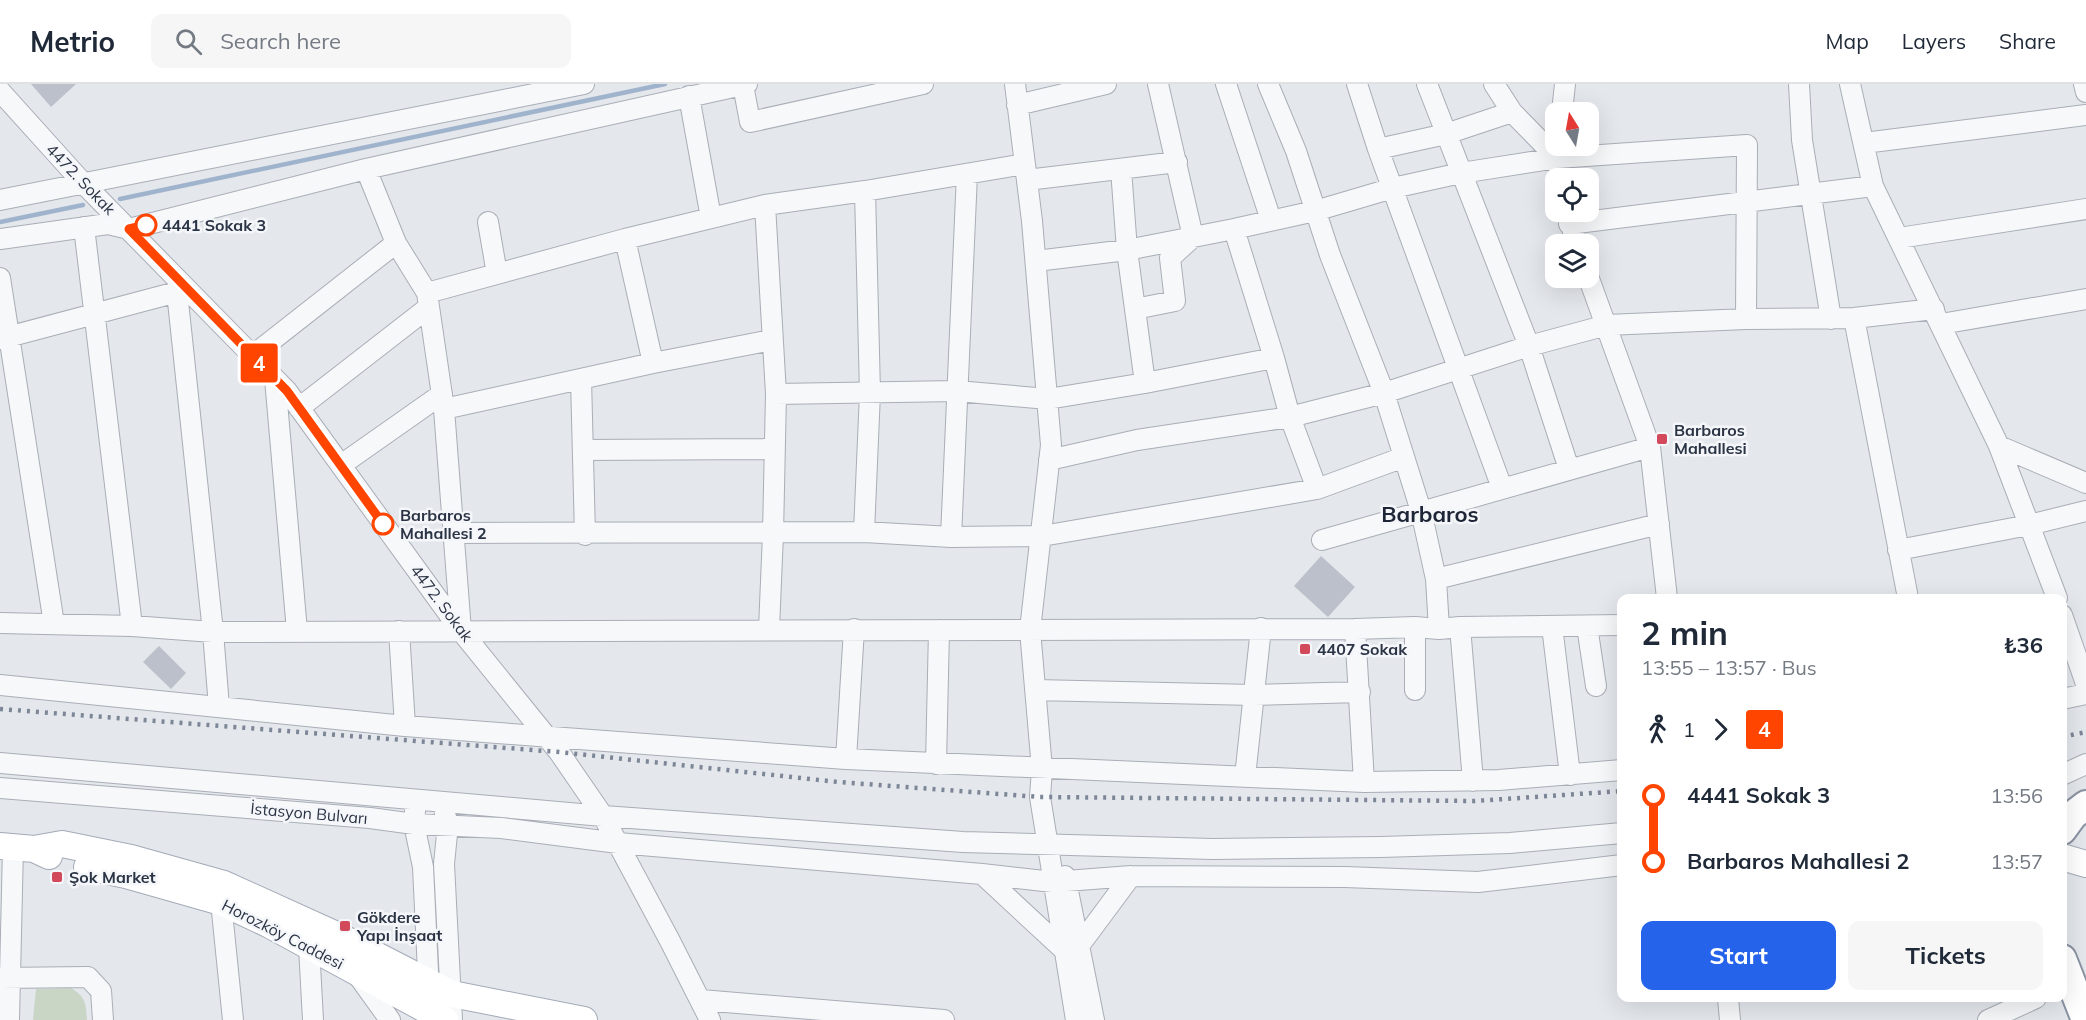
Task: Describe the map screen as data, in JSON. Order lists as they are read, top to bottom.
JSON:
{
  "streets": {
    "main road": ["Horozköy Caddesi"],
    "street": ["4472. Sokak", "İstasyon Bulvarı"]
  },
  "crossings": [
    ["4472. Sokak", "İstasyon Bulvarı"]
  ],
  "districts": ["Barbaros"],
  "places": {
    "other": ["4441 Sokak 3", "Barbaros Mahallesi 2"],
    "transit": [
      "Barbaros Mahallesi",
      "4407 Sokak",
      "Şok Market",
      "Gökdere Yapı İnşaat"
    ]
  },
  "lines": ["bus line 4"],
  "north": "top",
  "page": {
    "header": "Metrio",
    "search": "Search here",
    "nav": ["Map", "Layers", "Share"],
    "on_map": "4",
    "heading": ["2 min", "13:55 – 13:57 · Bus", "₺36"],
    "legs": ["1", "4"],
    "list": [
      {
        "name": "4441 Sokak 3",
        "value": "13:56"
      },
      {
        "name": "Barbaros Mahallesi 2",
        "value": "13:57"
      }
    ],
    "buttons": ["Start", "Tickets"]
  }
}
